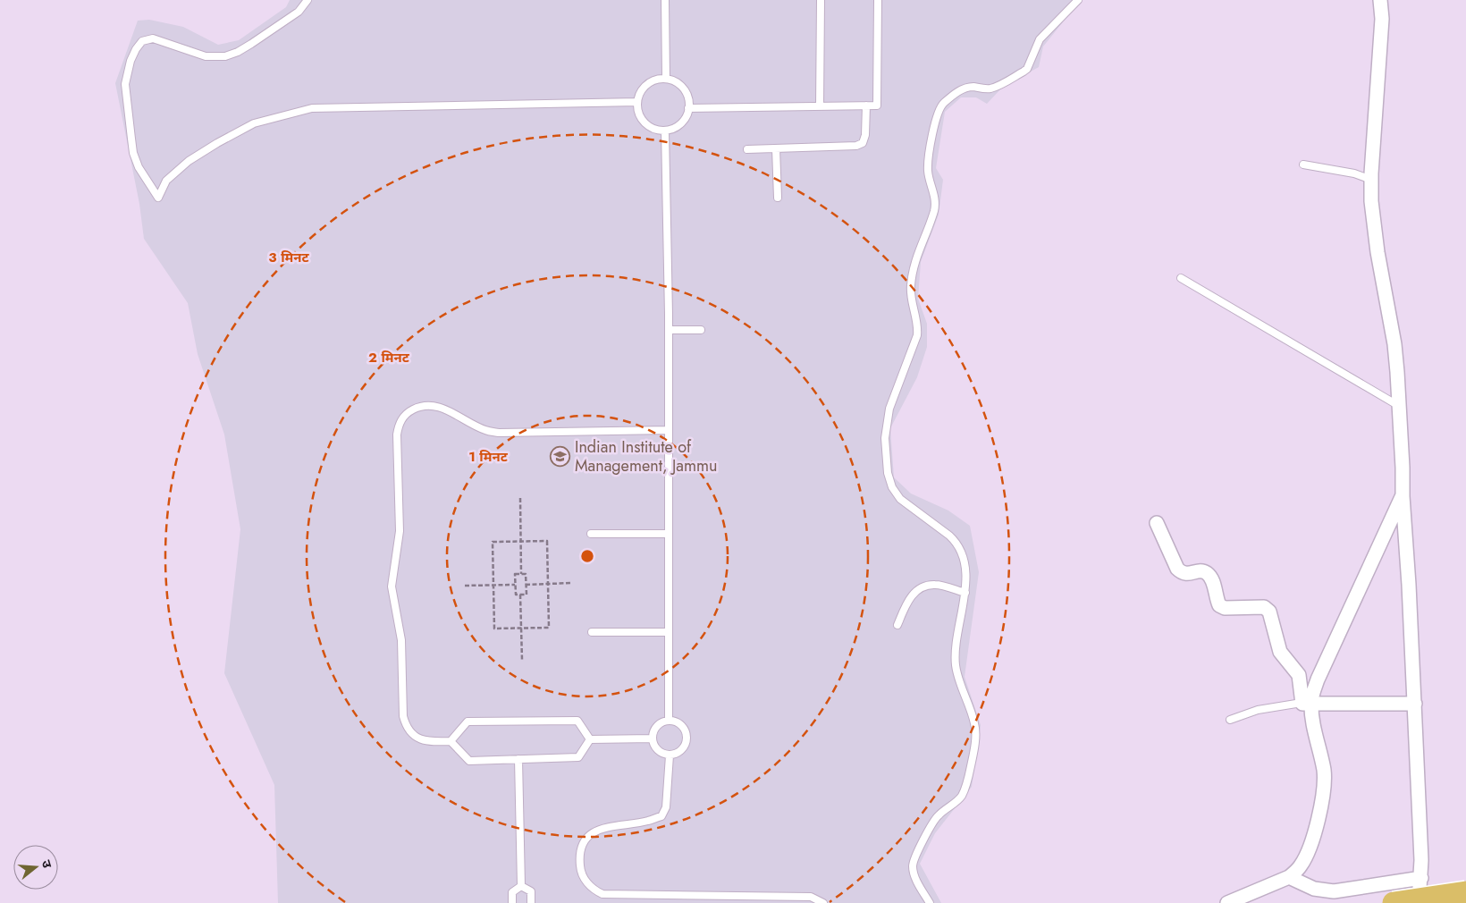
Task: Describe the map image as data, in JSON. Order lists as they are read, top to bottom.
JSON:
{
  "places": {
    "school or university": ["Indian Institute of Management, Jammu"]
  },
  "north": "right",
  "rings": ["3 मिनट", "2 मिनट", "1 मिनट"]
}
